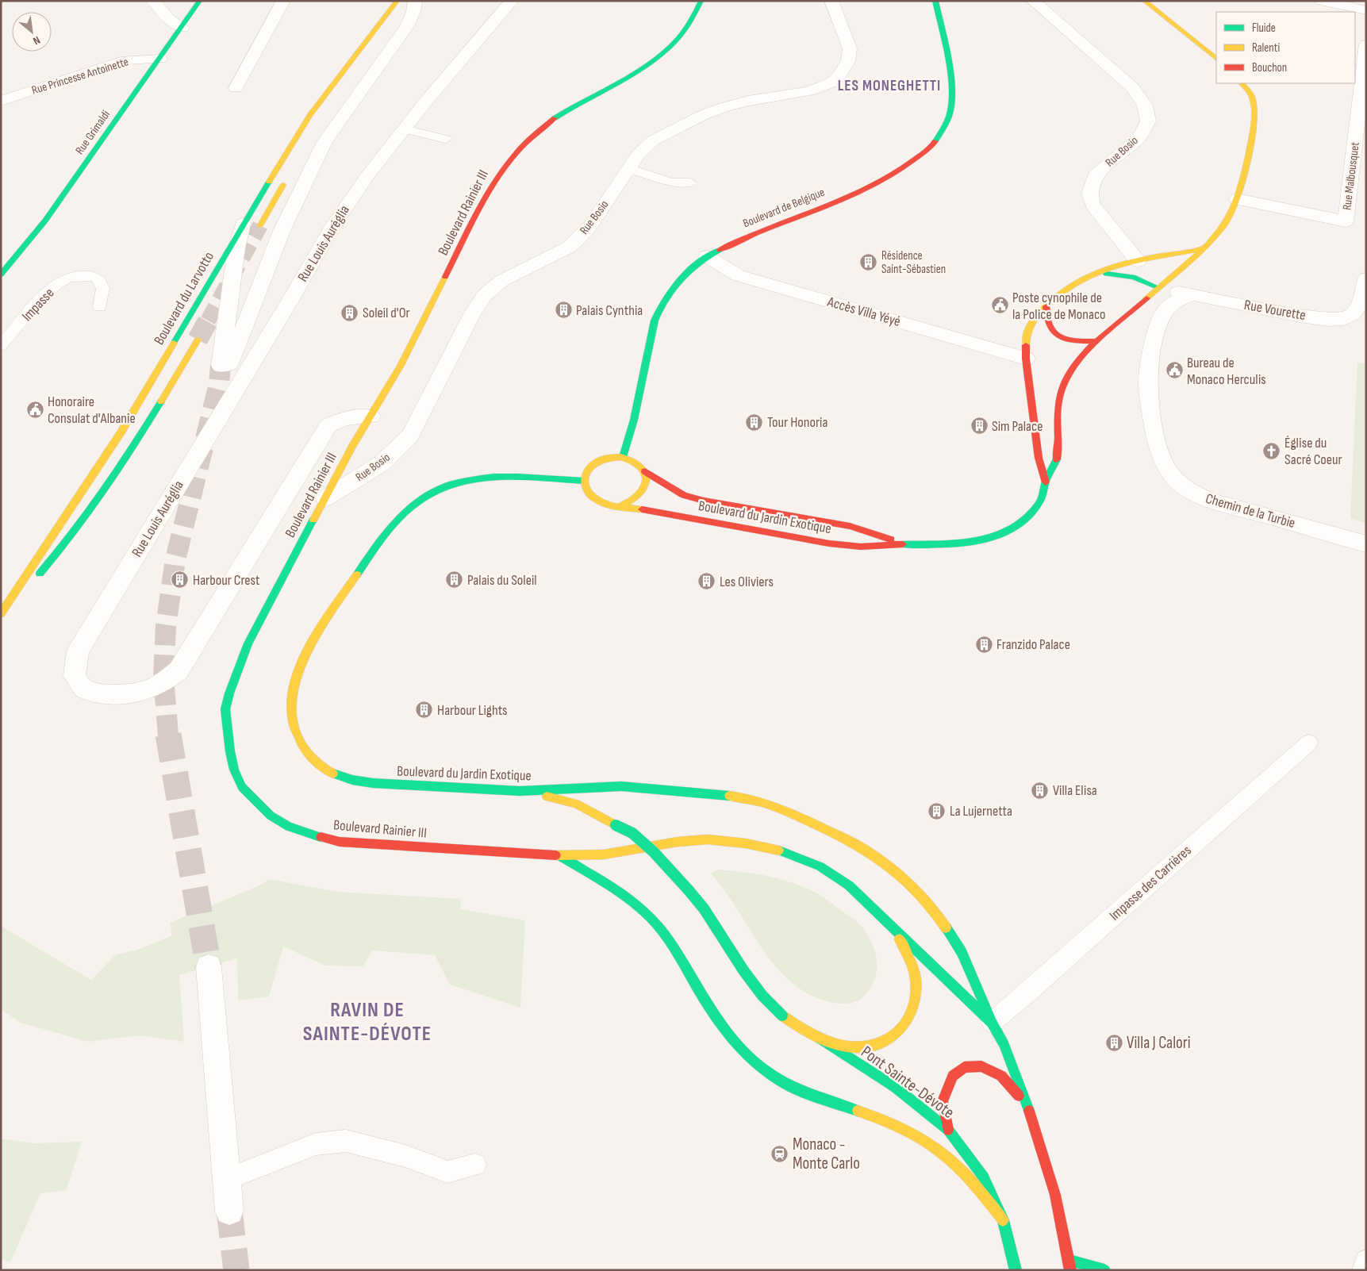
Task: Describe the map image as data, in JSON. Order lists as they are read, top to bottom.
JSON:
{
  "streets": {
    "main road": [
      "Rue Grimaldi",
      "Boulevard de Belgique",
      "Boulevard Rainier III",
      "Boulevard du Larvotto",
      "Boulevard du Jardin Exotique",
      "Pont Sainte-Dévote"
    ],
    "street": [
      "Rue Princesse Antoinette",
      "Rue Bosio",
      "Rue Malbousquet",
      "Rue Louis Auréglia",
      "Rue Vourette",
      "Accès Villa Yéyé",
      "Chemin de la Turbie"
    ],
    "lane": ["Impasse", "Impasse des Carrières"]
  },
  "crossings": [
    ["Rue Princesse Antoinette", "Rue Grimaldi"],
    ["Rue Bosio", "Boulevard Rainier III"],
    ["Boulevard de Belgique", "Accès Villa Yéyé"],
    ["Boulevard de Belgique", "Boulevard du Jardin Exotique"],
    ["Boulevard Rainier III", "Rue Louis Auréglia"],
    ["Rue Vourette", "Chemin de la Turbie"],
    ["Rue Vourette", "Boulevard du Jardin Exotique"],
    ["Boulevard du Jardin Exotique", "Impasse des Carrières"]
  ],
  "districts": ["LES MONEGHETTI", "RAVIN DE SAINTE-DÉVOTE"],
  "places": {
    "building": [
      "Résidence Saint-Sébastien",
      "Palais Cynthia",
      "Soleil d'Or",
      "Tour Honoria",
      "Sim Palace",
      "Harbour Crest",
      "Palais du Soleil",
      "Les Oliviers",
      "Franzido Palace",
      "Harbour Lights",
      "Villa Elisa",
      "La Lujernetta",
      "Villa J Calori"
    ],
    "public building": ["Poste cynophile de la Police de Monaco", "Bureau de Monaco Herculis", "Honoraire Consulat d'Albanie"],
    "church": ["Église du Sacré Coeur"],
    "station": ["Monaco - Monte Carlo"]
  },
  "legend": ["Fluide", "Ralenti", "Bouchon"],
  "north": "bottom right"
}
